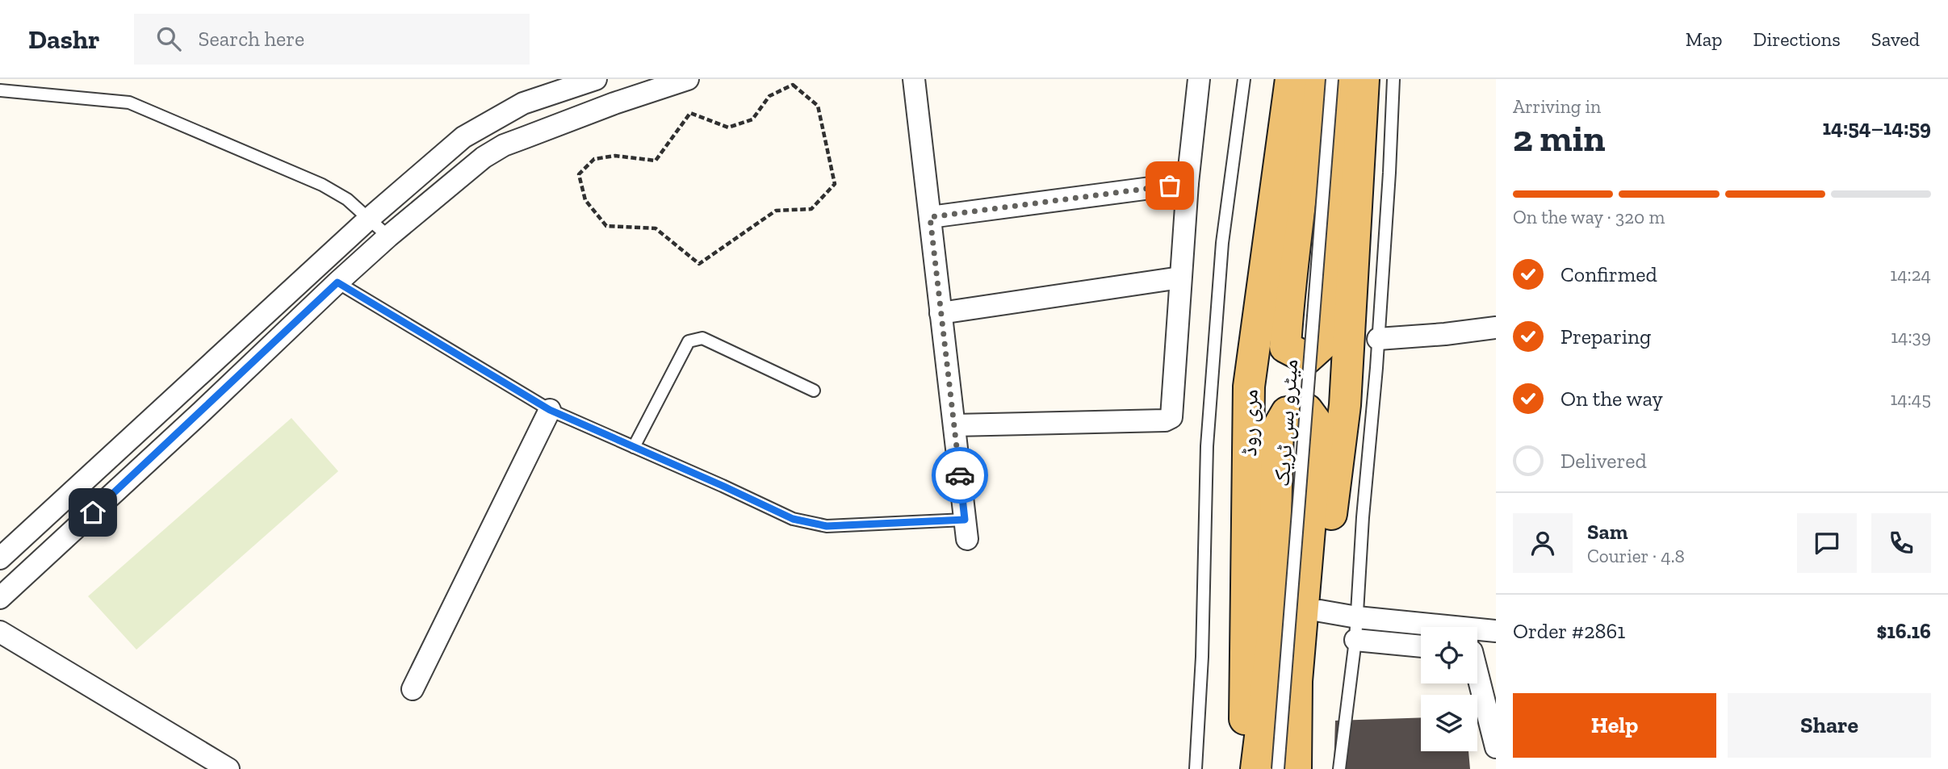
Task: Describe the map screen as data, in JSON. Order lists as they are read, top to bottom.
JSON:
{
  "streets": {
    "main road": ["مری روڈ"],
    "lane": ["میٹرو بس ٹریک"]
  },
  "page": {
    "header": "Dashr",
    "search": "Search here",
    "nav": ["Map", "Directions", "Saved"],
    "heading": ["2 min", "Arriving in", "14:54–14:59"],
    "panel": [
      "Sam",
      "Courier · 4.8",
      "Order #2861",
      "$16.16"
    ],
    "bar": "On the way · 320 m",
    "list": [
      ["Confirmed", "14:24"],
      ["Preparing", "14:39"],
      ["On the way", "14:45"],
      "Delivered"
    ],
    "buttons": ["Help", "Share"]
  }
}
